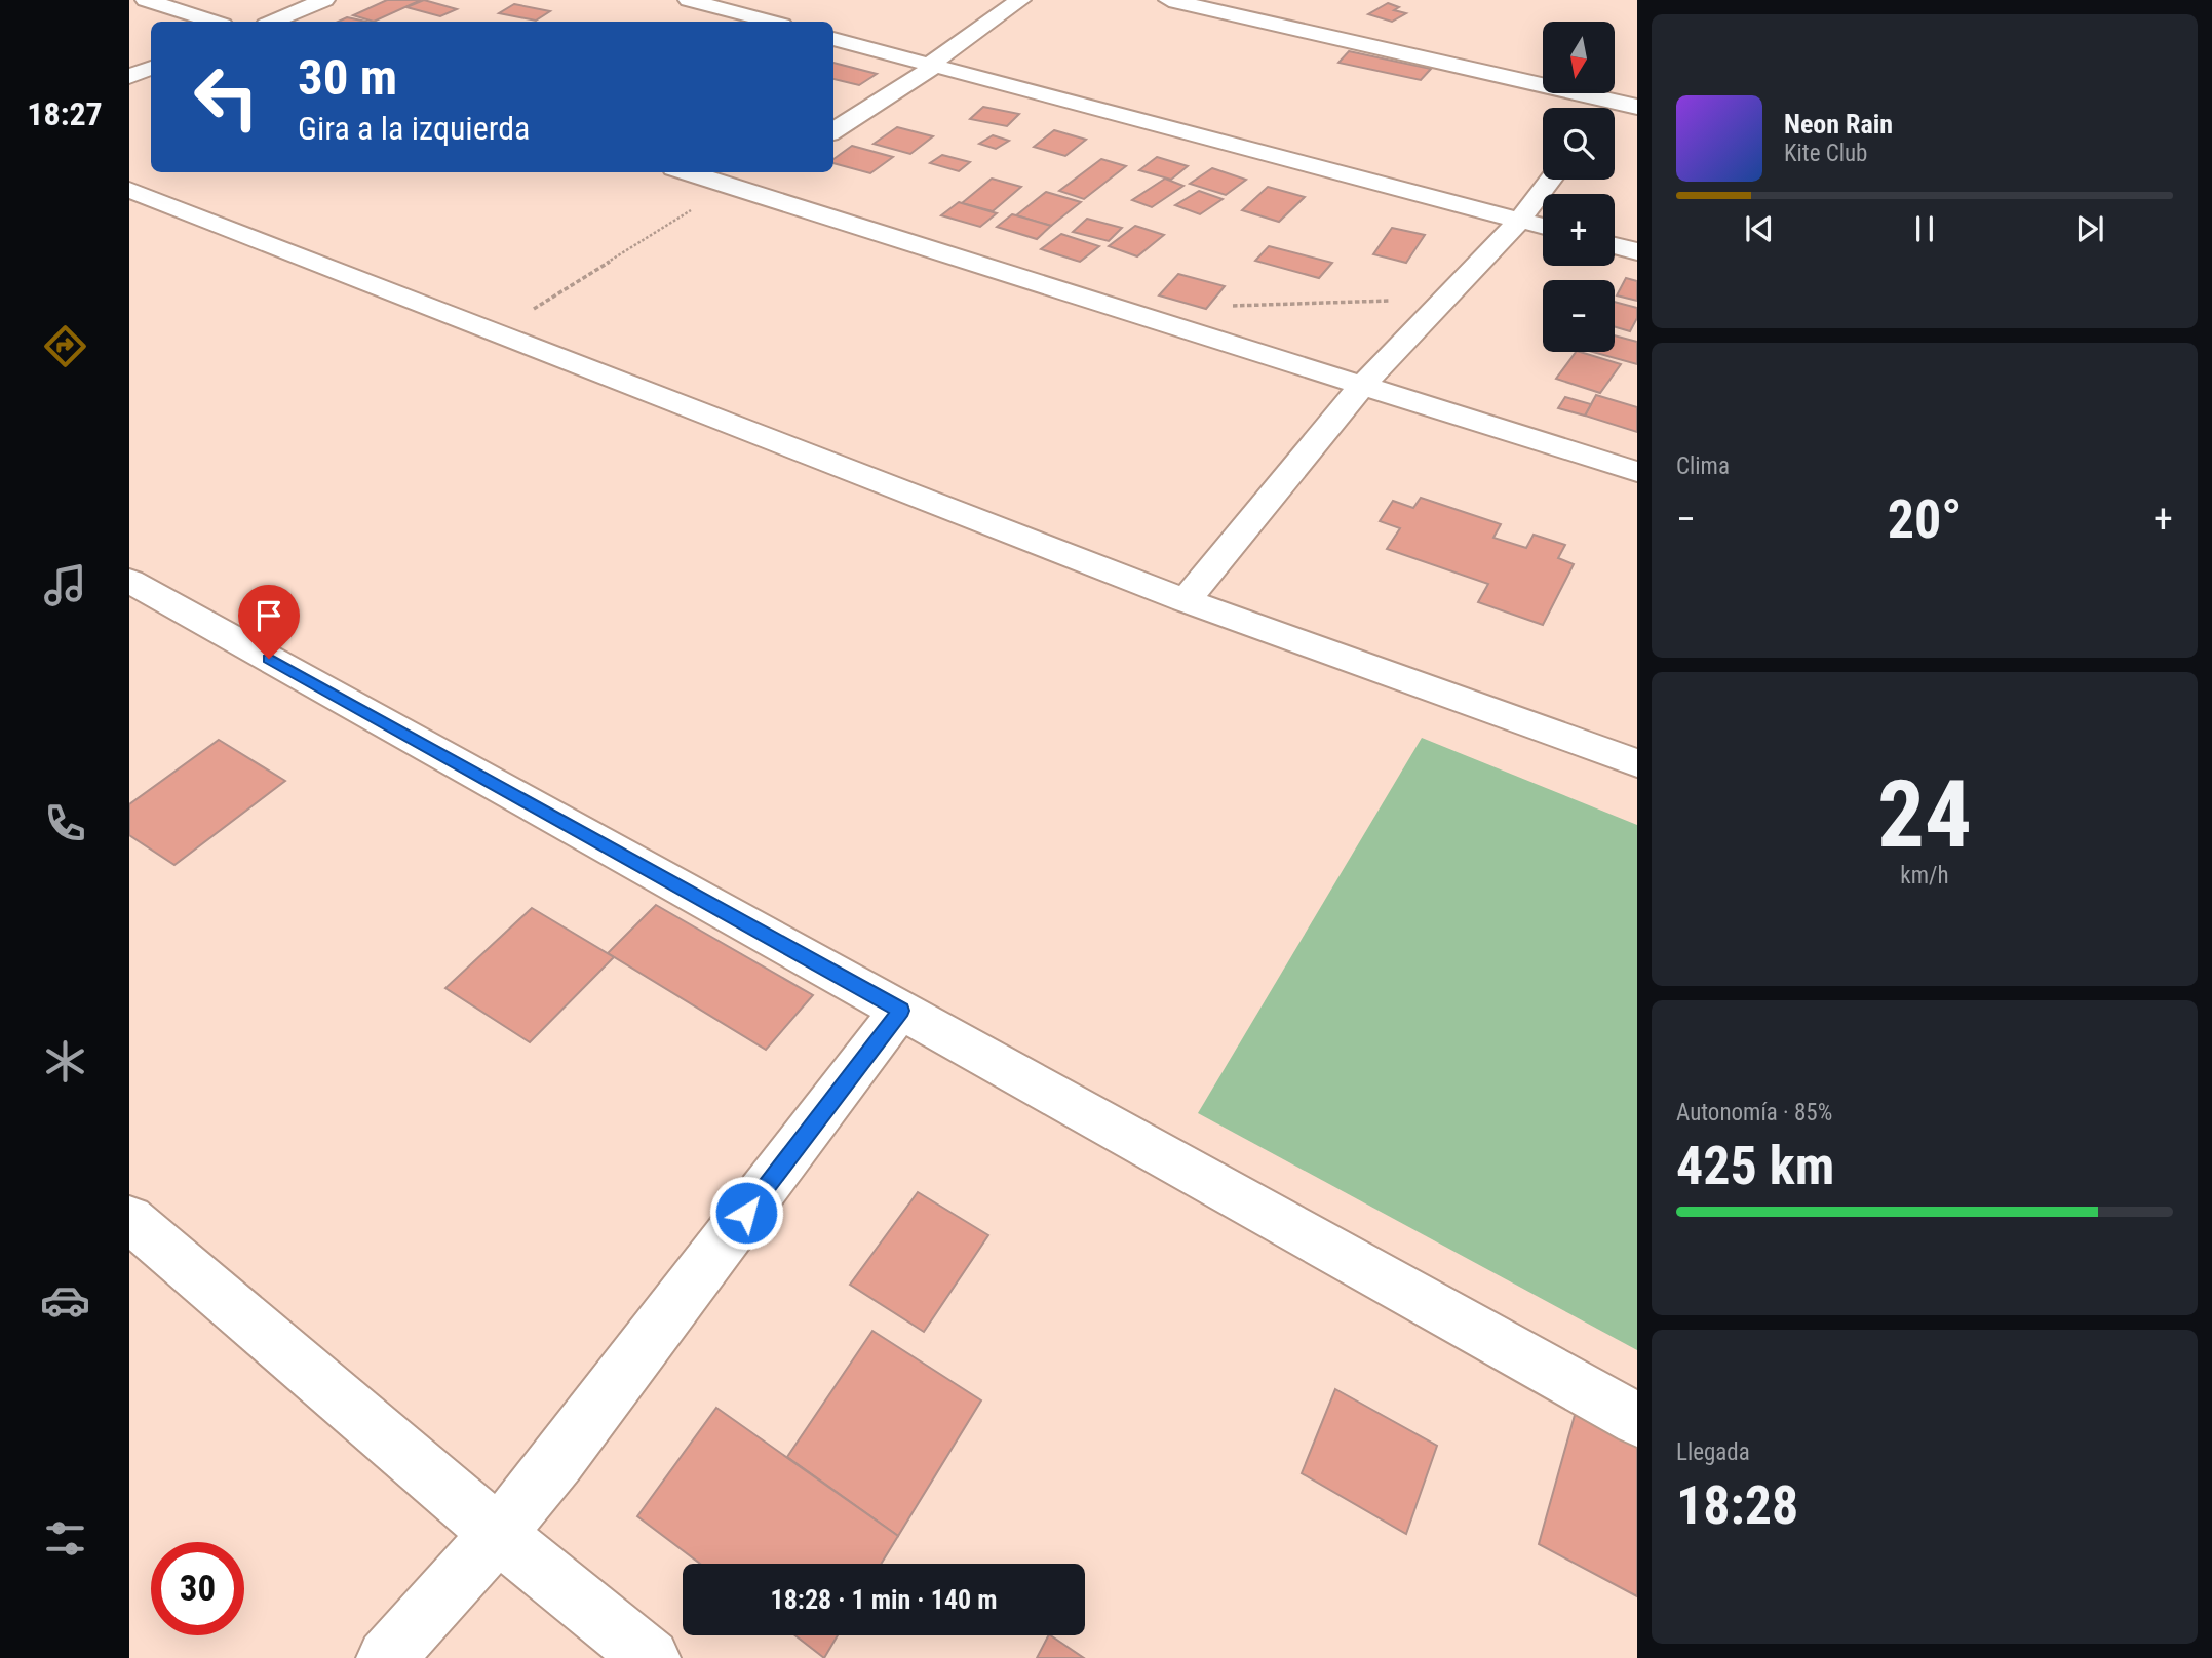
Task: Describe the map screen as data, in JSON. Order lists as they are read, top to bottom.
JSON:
{
  "north": "bottom",
  "page": {
    "tabs": "18:27",
    "map_buttons": ["+", "−"],
    "turn": ["30 m", "Gira a la izquierda"],
    "song": ["Neon Rain", "Kite Club"],
    "tile": [
      "Clima",
      ["24", "km/h"],
      ["Autonomía · 85%", "425 km"],
      ["Llegada", "18:28"]
    ],
    "heat": ["−", "20°", "+"],
    "limit": "30",
    "trip": "18:28 · 1 min · 140 m"
  }
}
